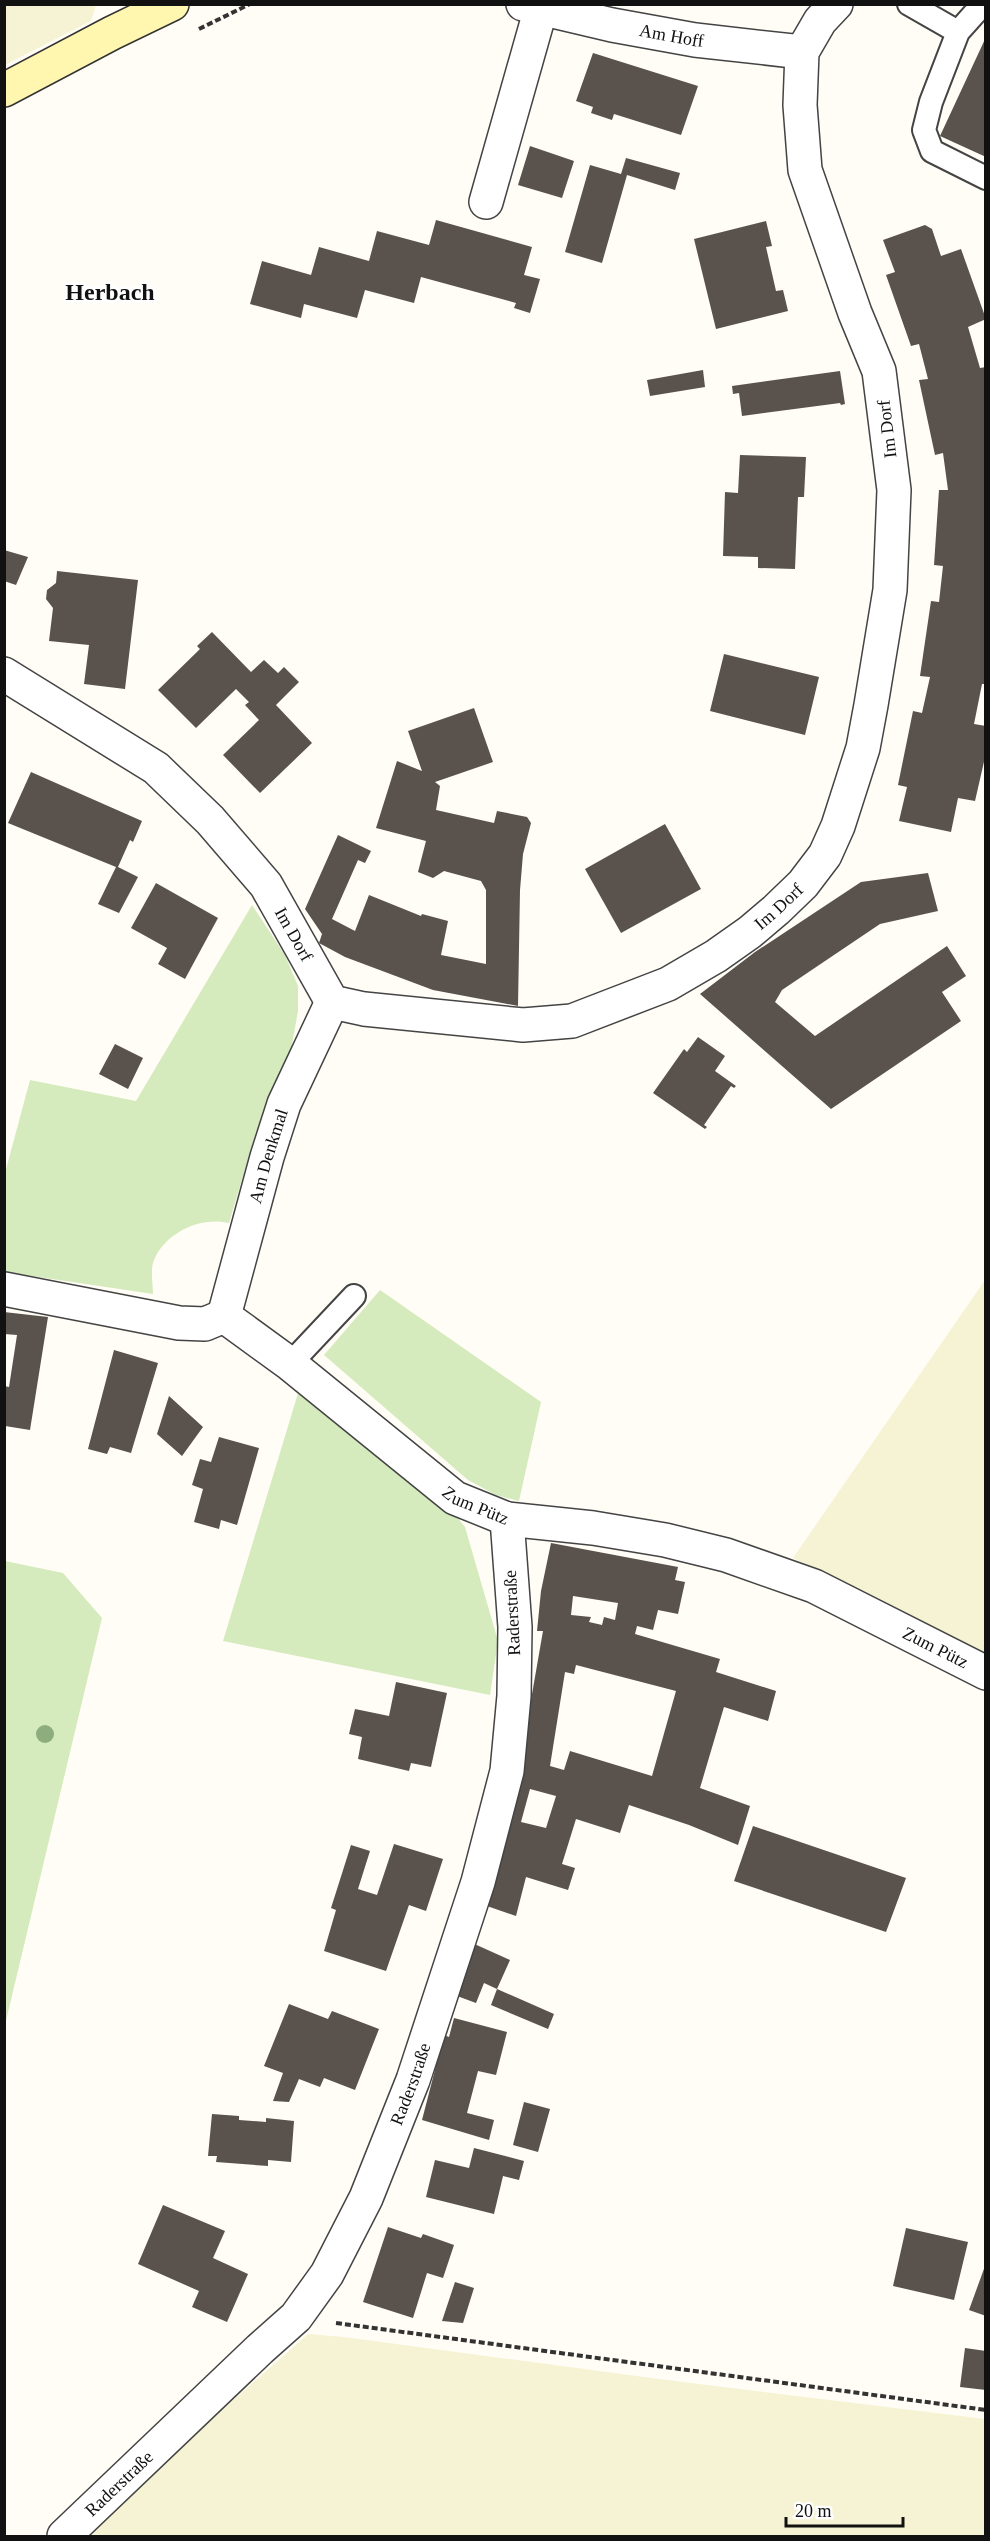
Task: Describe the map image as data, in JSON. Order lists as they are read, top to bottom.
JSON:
{
  "streets": {
    "street": [
      "Am Hoff",
      "Im Dorf",
      "Am Denkmal",
      "Zum Pütz",
      "Raderstraße"
    ]
  },
  "crossings": [
    ["Am Hoff", "Im Dorf"],
    ["Im Dorf", "Am Denkmal"],
    ["Am Denkmal", "Zum Pütz"],
    ["Zum Pütz", "Raderstraße"]
  ],
  "districts": ["Herbach"],
  "scale_bar": "20 m"
}
